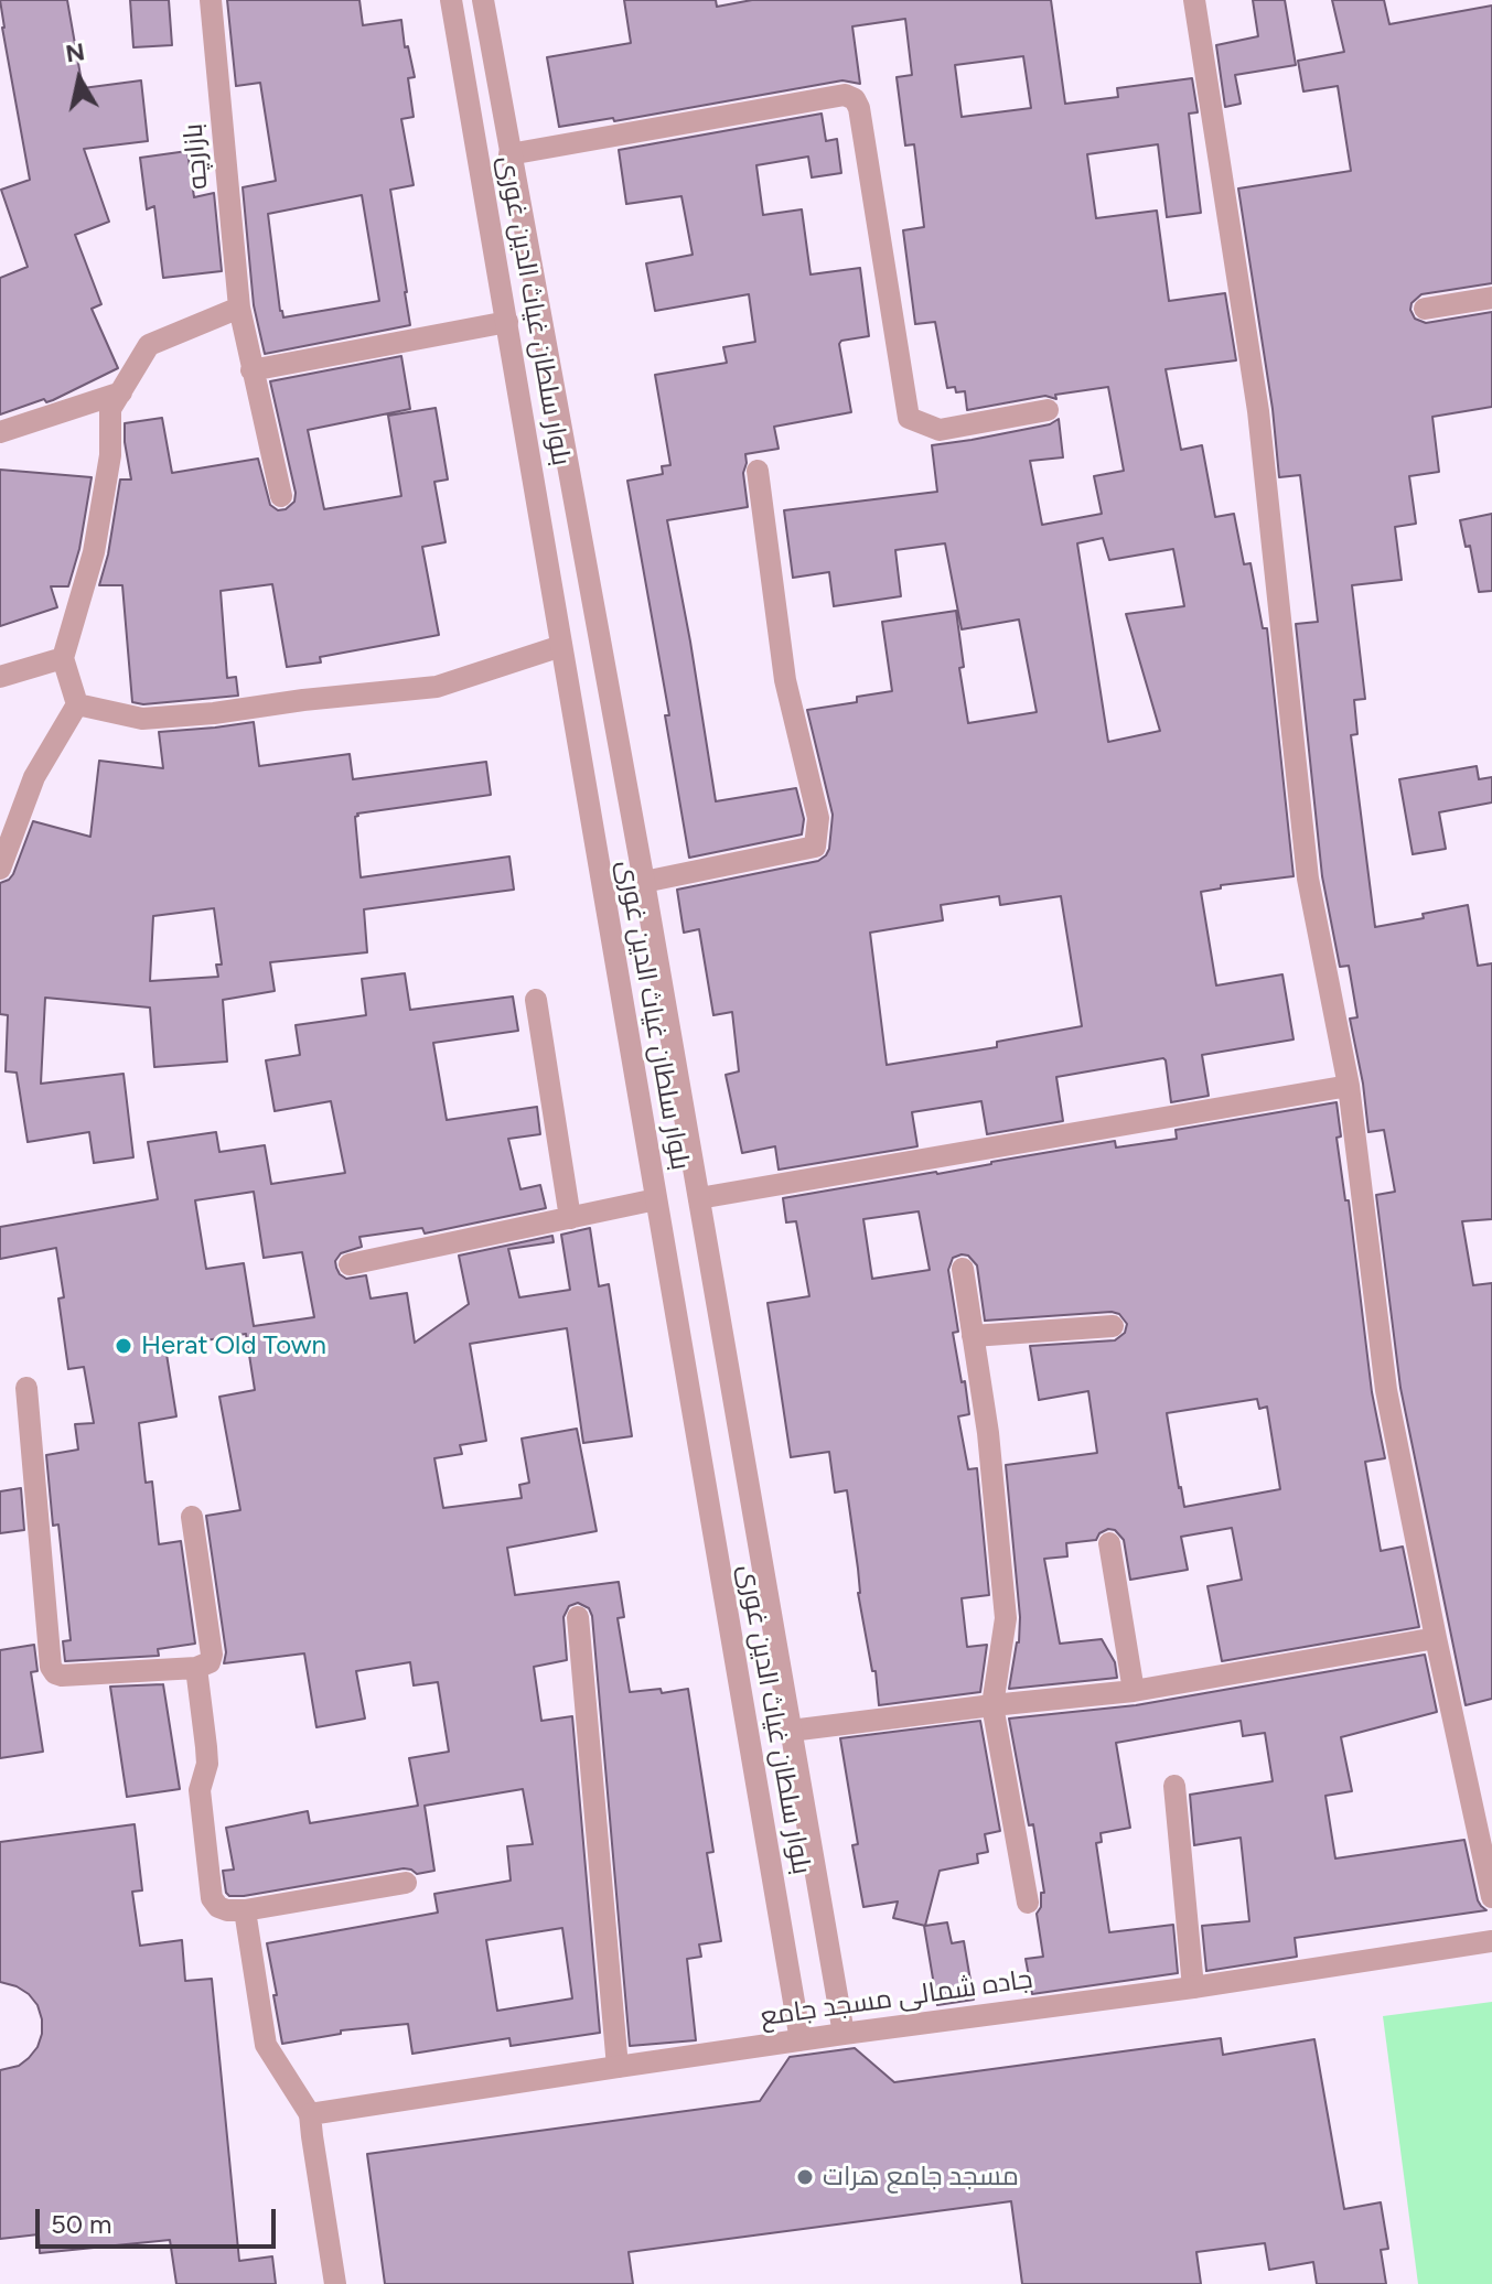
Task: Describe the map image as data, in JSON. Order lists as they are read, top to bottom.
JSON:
{
  "streets": {
    "street": ["بازارچه", "بلوار سلطان غیاث الدین غوری", "جاده شمالی مسجد جامع"]
  },
  "crossings": [
    ["بلوار سلطان غیاث الدین غوری", "جاده شمالی مسجد جامع"]
  ],
  "places": ["Herat Old Town", "مسجد جامع هرات"],
  "scale_bar": "50 m",
  "north": "top"
}
